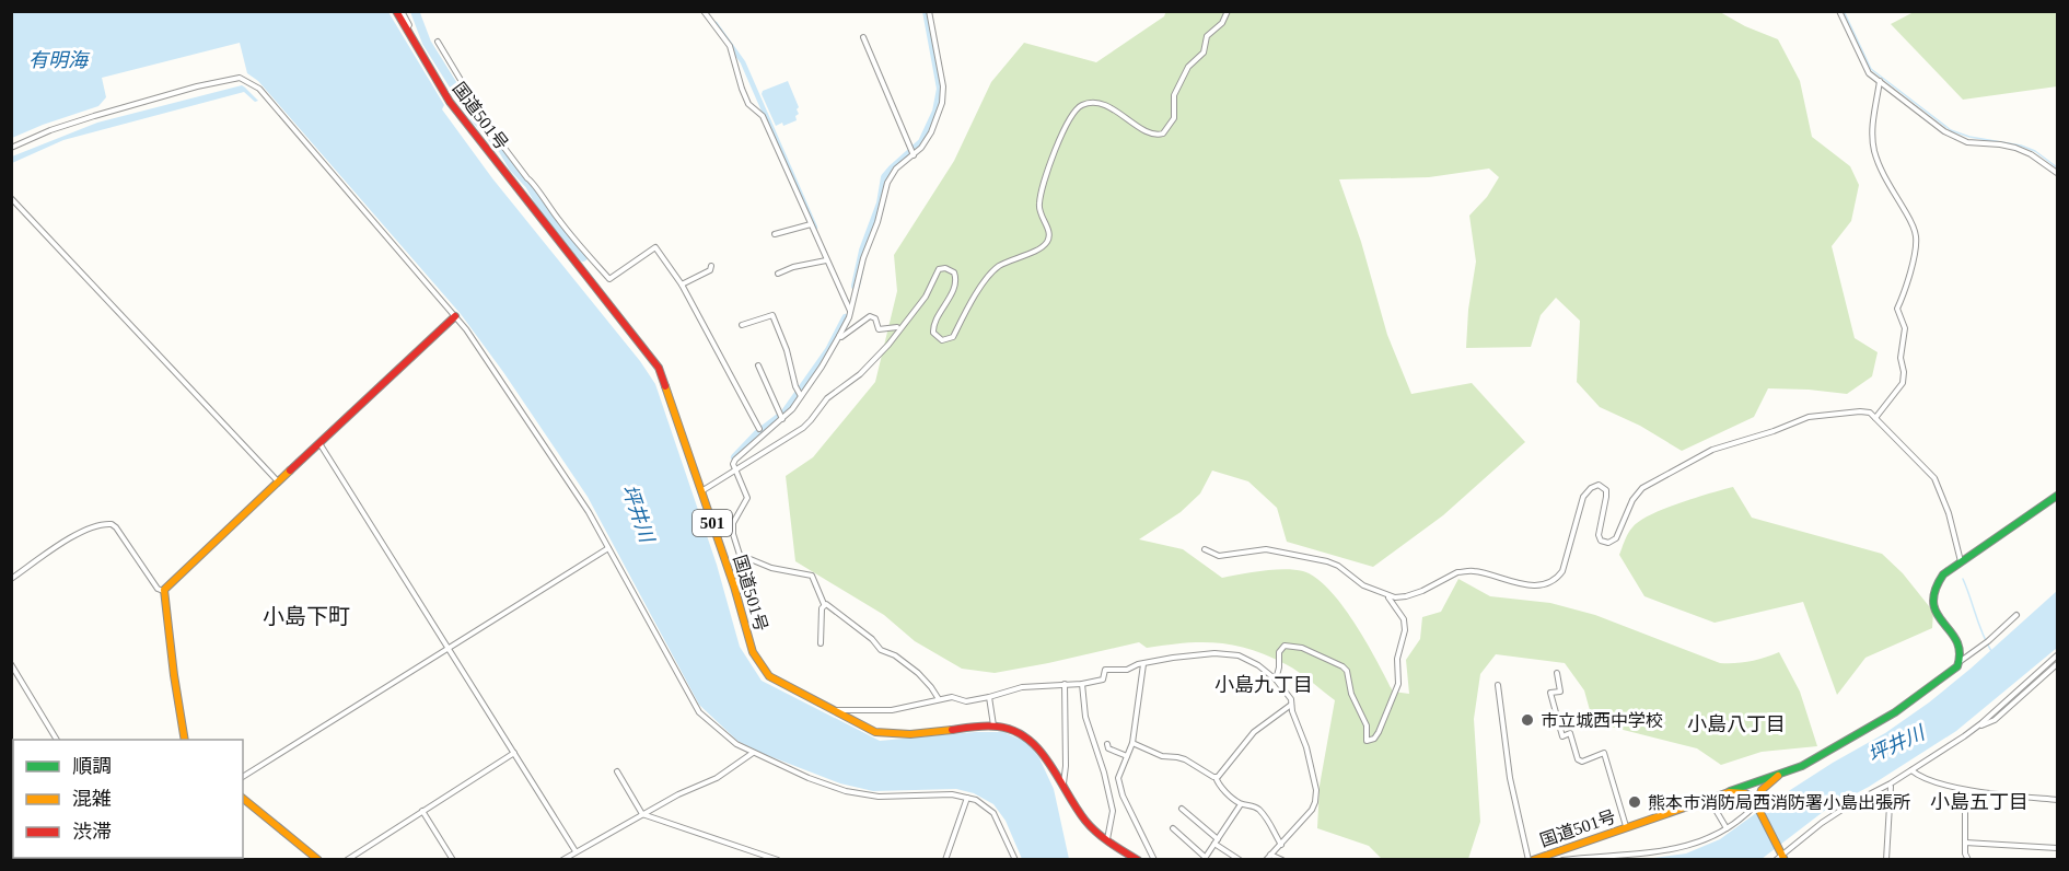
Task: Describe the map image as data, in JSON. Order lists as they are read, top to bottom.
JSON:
{
  "streets": {
    "main road": ["国道501号", "501"]
  },
  "districts": [
    "小島下町",
    "小島九丁目",
    "小島八丁目",
    "小島五丁目"
  ],
  "water": ["有明海", "坪井川"],
  "places": ["市立城西中学校", "熊本市消防局西消防署小島出張所"],
  "legend": ["順調", "混雑", "渋滞"]
}
